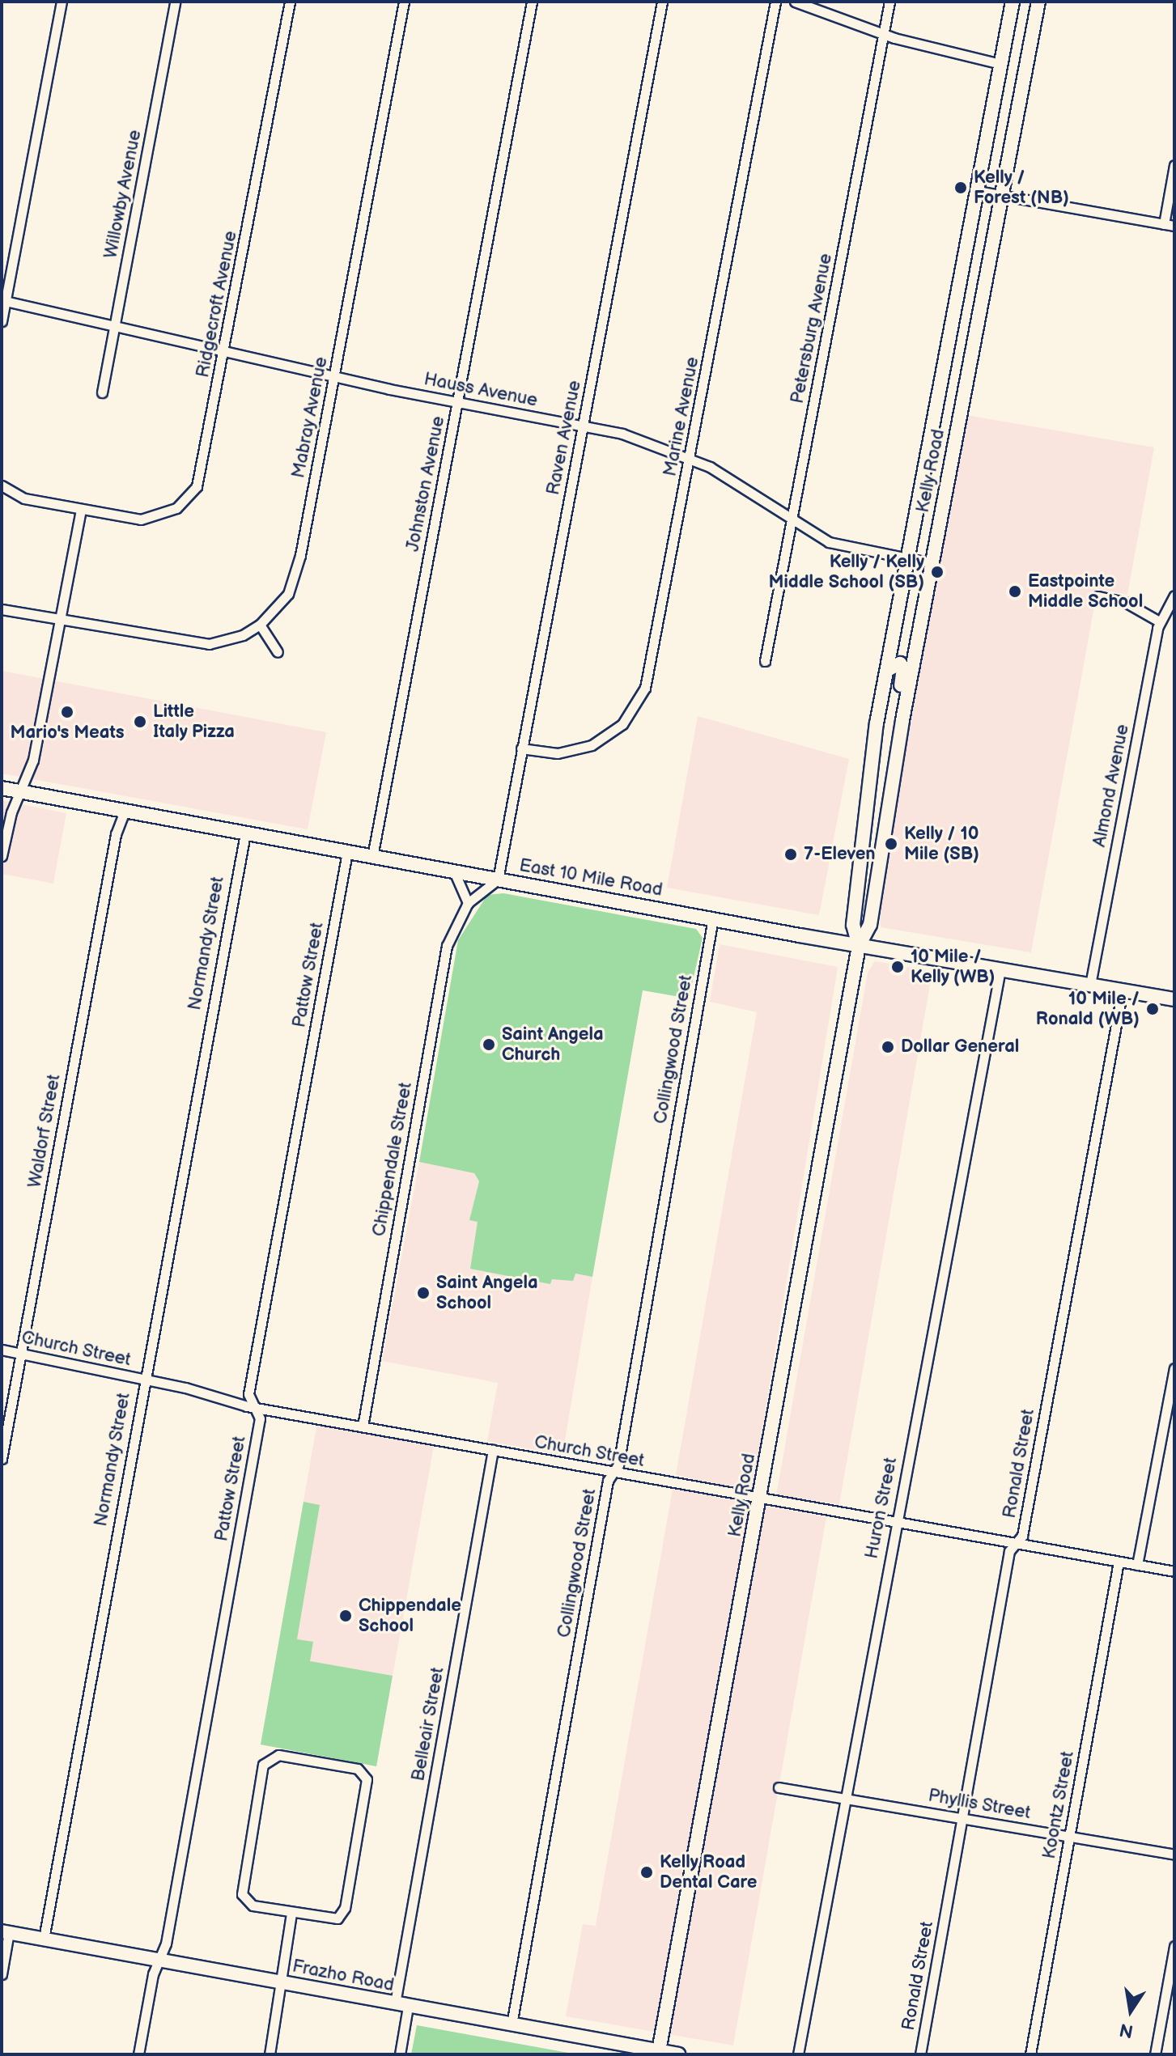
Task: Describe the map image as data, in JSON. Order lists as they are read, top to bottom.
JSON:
{
  "streets": {
    "street": [
      "Willowby Avenue",
      "Ridgecroft Avenue",
      "Petersburg Avenue",
      "Hauss Avenue",
      "Marine Avenue",
      "Mabray Avenue",
      "Raven Avenue",
      "Kelly Road",
      "Johnston Avenue",
      "Almond Avenue",
      "East 10 Mile Road",
      "Normandy Street",
      "Pattow Street",
      "Collingwood Street",
      "Waldorf Street",
      "Chippendale Street",
      "Church Street",
      "Ronald Street",
      "Huron Street",
      "Belleair Street",
      "Phyllis Street",
      "Koontz Street",
      "Frazho Road"
    ]
  },
  "crossings": [
    ["Willowby Avenue", "Hauss Avenue"],
    ["Ridgecroft Avenue", "Hauss Avenue"],
    ["Petersburg Avenue", "Hauss Avenue"],
    ["Hauss Avenue", "Marine Avenue"],
    ["Hauss Avenue", "Mabray Avenue"],
    ["Hauss Avenue", "Raven Avenue"],
    ["Hauss Avenue", "Kelly Road"],
    ["Hauss Avenue", "Johnston Avenue"],
    ["Marine Avenue", "Raven Avenue"],
    ["Raven Avenue", "East 10 Mile Road"],
    ["Raven Avenue", "Chippendale Street"],
    ["Kelly Road", "East 10 Mile Road"],
    ["Kelly Road", "Church Street"],
    ["Kelly Road", "Frazho Road"],
    ["Johnston Avenue", "East 10 Mile Road"],
    ["Almond Avenue", "East 10 Mile Road"],
    ["East 10 Mile Road", "Normandy Street"],
    ["East 10 Mile Road", "Pattow Street"],
    ["East 10 Mile Road", "Collingwood Street"],
    ["East 10 Mile Road", "Waldorf Street"],
    ["East 10 Mile Road", "Chippendale Street"],
    ["East 10 Mile Road", "Ronald Street"],
    ["East 10 Mile Road", "Huron Street"],
    ["Normandy Street", "Church Street"],
    ["Normandy Street", "Frazho Road"],
    ["Pattow Street", "Church Street"],
    ["Pattow Street", "Frazho Road"],
    ["Collingwood Street", "Church Street"],
    ["Collingwood Street", "Frazho Road"],
    ["Waldorf Street", "Church Street"],
    ["Chippendale Street", "Church Street"],
    ["Church Street", "Ronald Street"],
    ["Church Street", "Huron Street"],
    ["Church Street", "Belleair Street"],
    ["Church Street", "Koontz Street"],
    ["Ronald Street", "Phyllis Street"],
    ["Huron Street", "Phyllis Street"],
    ["Belleair Street", "Frazho Road"],
    ["Phyllis Street", "Koontz Street"]
  ],
  "places": [
    "Kelly / Forest (NB)",
    "Kelly / Kelly Middle School (SB)",
    "Eastpointe Middle School",
    "Mario's Meats",
    "Little Italy Pizza",
    "Kelly / 10 Mile (SB)",
    "7-Eleven",
    "10 Mile / Kelly (WB)",
    "10 Mile / Ronald (WB)",
    "Saint Angela Church",
    "Dollar General",
    "Saint Angela School",
    "Chippendale School",
    "Kelly Road Dental Care"
  ],
  "north": "bottom"
}
